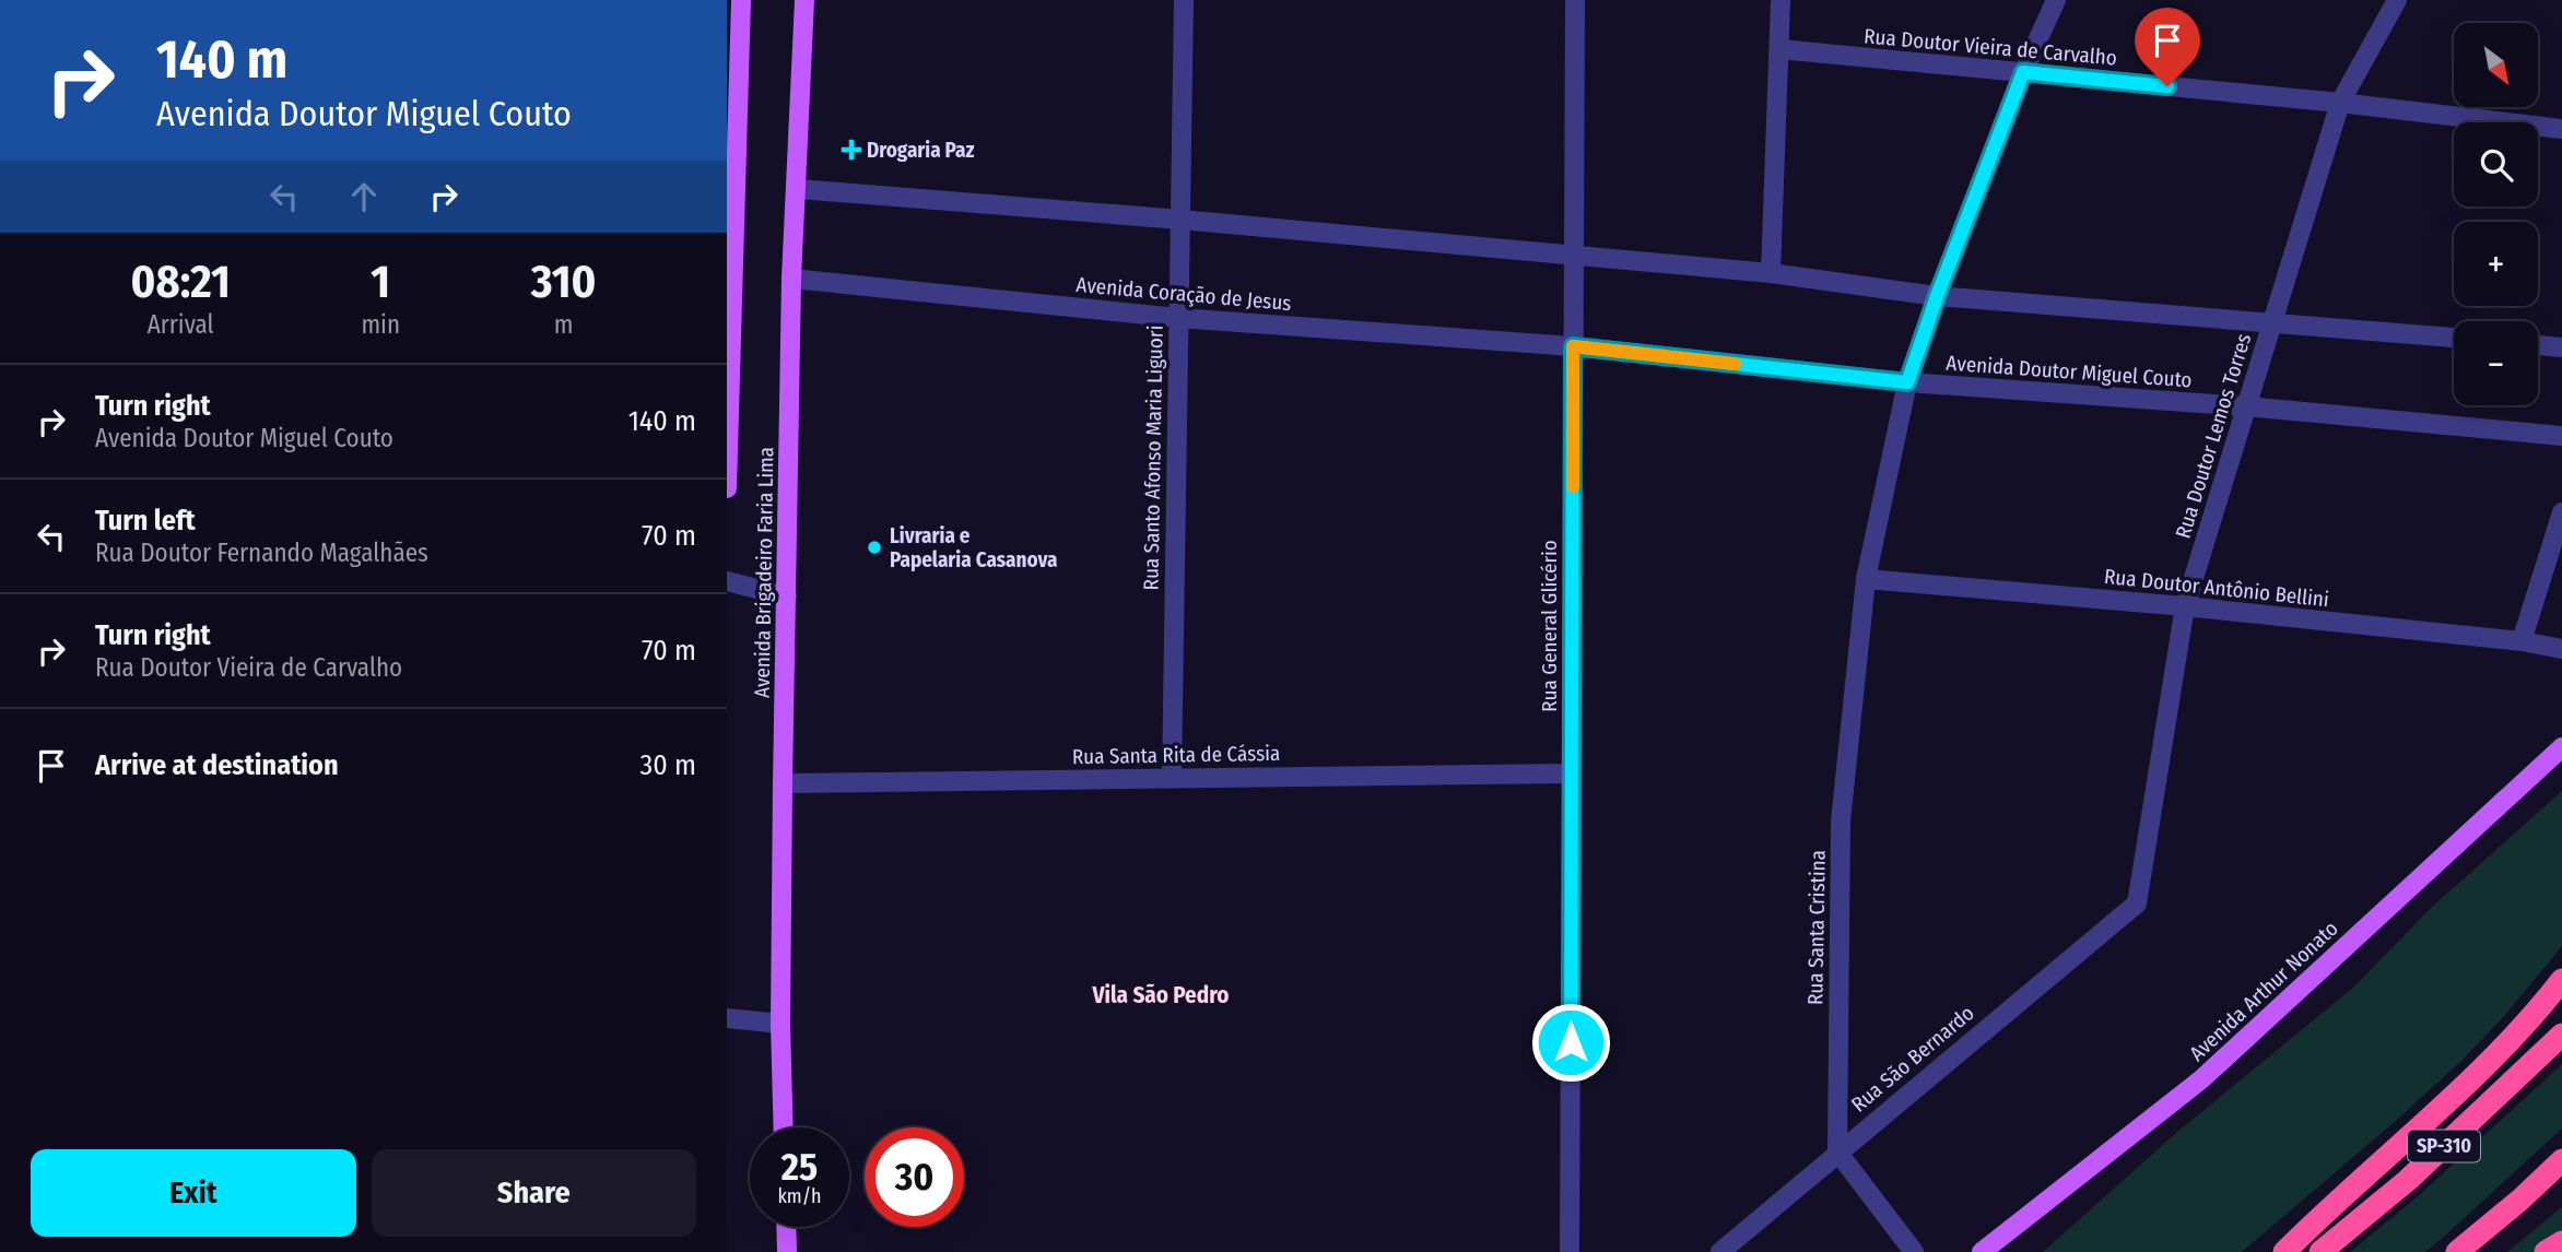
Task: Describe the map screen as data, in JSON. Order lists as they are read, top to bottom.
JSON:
{
  "streets": {
    "highway": ["SP-310"],
    "main road": ["Avenida Brigadeiro Faria Lima", "Avenida Arthur Nonato"],
    "street": [
      "Rua Doutor Vieira de Carvalho",
      "Avenida Coração de Jesus",
      "Avenida Doutor Miguel Couto",
      "Rua Doutor Lemos Torres",
      "Rua Santo Afonso Maria Liguori",
      "Rua Doutor Antônio Bellini",
      "Rua General Glicério",
      "Rua Santa Rita de Cássia",
      "Rua Santa Cristina",
      "Rua São Bernardo"
    ]
  },
  "crossings": [
    ["Rua Doutor Vieira de Carvalho", "Rua Doutor Lemos Torres"],
    ["Rua Doutor Vieira de Carvalho", "Rua Santa Cristina"],
    ["Avenida Coração de Jesus", "Avenida Doutor Miguel Couto"],
    ["Avenida Coração de Jesus", "Rua Santo Afonso Maria Liguori"],
    ["Avenida Coração de Jesus", "Avenida Brigadeiro Faria Lima"],
    ["Avenida Coração de Jesus", "Rua General Glicério"],
    ["Avenida Doutor Miguel Couto", "Rua Doutor Lemos Torres"],
    ["Avenida Doutor Miguel Couto", "Rua General Glicério"],
    ["Avenida Doutor Miguel Couto", "Rua Santa Cristina"],
    ["Rua Doutor Lemos Torres", "Rua Doutor Antônio Bellini"],
    ["Rua Doutor Lemos Torres", "Rua São Bernardo"],
    ["Rua Santo Afonso Maria Liguori", "Rua Santa Rita de Cássia"],
    ["Avenida Brigadeiro Faria Lima", "Rua Santa Rita de Cássia"],
    ["Rua Doutor Antônio Bellini", "Rua Santa Cristina"],
    ["Rua General Glicério", "Rua Santa Rita de Cássia"],
    ["Rua Santa Cristina", "Rua São Bernardo"]
  ],
  "districts": ["Vila São Pedro"],
  "places": {
    "health": ["Drogaria Paz"],
    "other": ["Livraria e Papelaria Casanova"]
  },
  "north": "bottom right",
  "page": {
    "turn": ["140 m", "Avenida Doutor Miguel Couto"],
    "map_buttons": ["+", "−"],
    "eta": [
      "08:21",
      "Arrival",
      "1",
      "min",
      "310",
      "m"
    ],
    "list": [
      {
        "name": "Turn right",
        "note": "Avenida Doutor Miguel Couto",
        "value": "140 m"
      },
      {
        "name": "Turn left",
        "note": "Rua Doutor Fernando Magalhães",
        "value": "70 m"
      },
      {
        "name": "Turn right",
        "note": "Rua Doutor Vieira de Carvalho",
        "value": "70 m"
      },
      {
        "name": "Arrive at destination",
        "value": "30 m"
      }
    ],
    "speed": "25 km/h",
    "limit": "30",
    "buttons": ["Exit", "Share"]
  }
}
